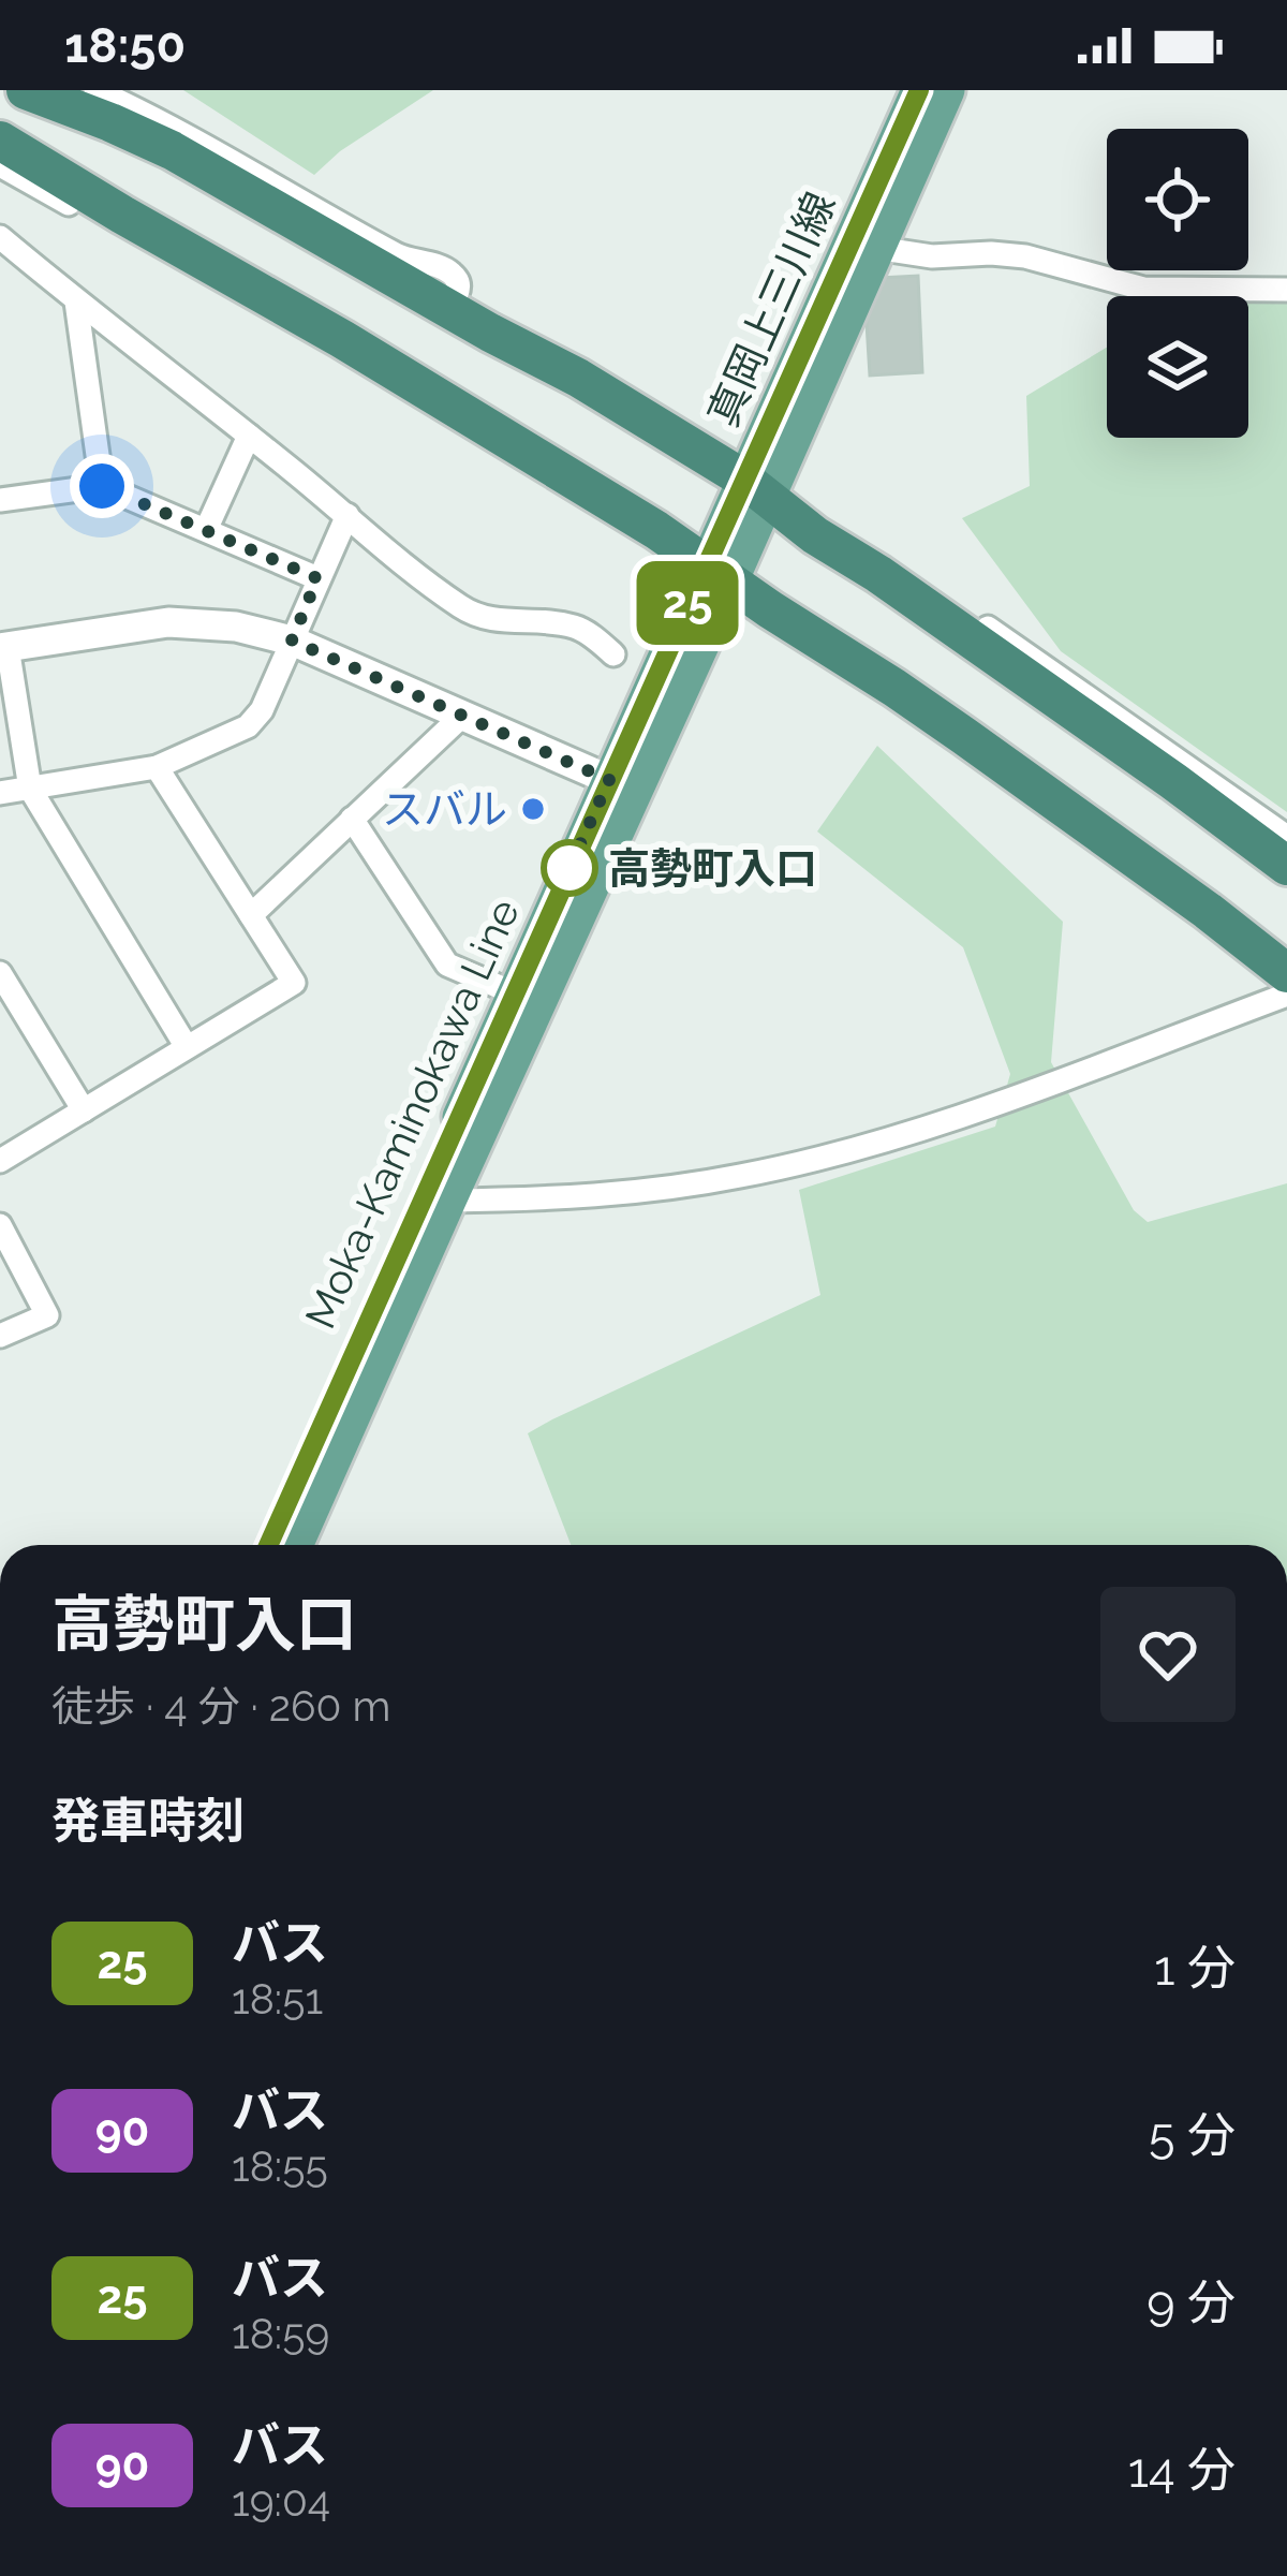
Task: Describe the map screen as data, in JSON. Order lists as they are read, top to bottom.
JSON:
{
  "streets": {
    "main road": ["真岡上三川線", "Moka-Kaminokawa Line"]
  },
  "crossings": [
    ["真岡上三川線", "Moka-Kaminokawa Line"]
  ],
  "places": ["スバル", "高勢町入口"],
  "lines": ["bus line 25"],
  "page": {
    "status": "18:50",
    "on_map": "25",
    "heading": [
      ["高勢町入口", "徒歩 · 4 分 · 260 m"],
      "発車時刻"
    ],
    "list": [
      {
        "mark": "25",
        "name": "バス",
        "note": "18:51",
        "value": "1 分"
      },
      {
        "mark": "90",
        "name": "バス",
        "note": "18:55",
        "value": "5 分"
      },
      {
        "mark": "25",
        "name": "バス",
        "note": "18:59",
        "value": "9 分"
      },
      {
        "mark": "90",
        "name": "バス",
        "note": "19:04",
        "value": "14 分"
      }
    ]
  }
}
